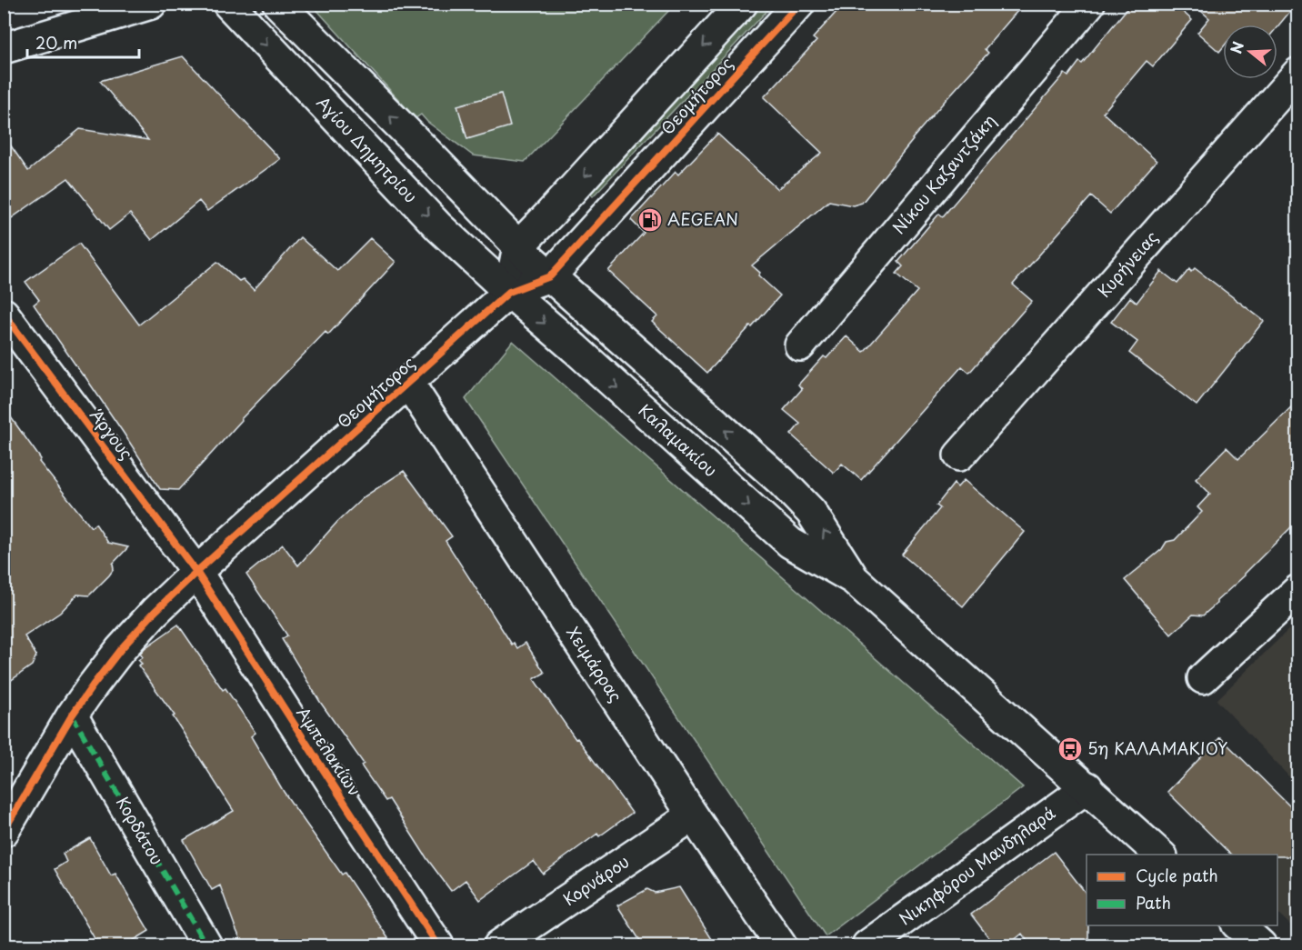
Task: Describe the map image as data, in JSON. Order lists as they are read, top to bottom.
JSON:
{
  "streets": {
    "street": [
      "Θεομήτορος",
      "Αγίου Δημητρίου",
      "Νίκου Καζαντζάκη",
      "Κυρήνειας",
      "Άργους",
      "Καλαμακίου",
      "Χειμάρρας",
      "Αμπελακίων",
      "Κορδάτου",
      "Νικηφόρου Μανδηλαρά",
      "Κορνάρου"
    ]
  },
  "crossings": [
    ["Θεομήτορος", "Αγίου Δημητρίου"],
    ["Θεομήτορος", "Άργους"],
    ["Θεομήτορος", "Καλαμακίου"],
    ["Θεομήτορος", "Χειμάρρας"],
    ["Θεομήτορος", "Αμπελακίων"],
    ["Θεομήτορος", "Κορδάτου"],
    ["Αγίου Δημητρίου", "Καλαμακίου"],
    ["Άργους", "Αμπελακίων"],
    ["Καλαμακίου", "Νικηφόρου Μανδηλαρά"],
    ["Χειμάρρας", "Κορνάρου"]
  ],
  "places": {
    "fuel station": ["AEGEAN"],
    "bus stop": ["5η ΚΑΛΑΜΑΚΙΟΥ"]
  },
  "legend": ["Cycle path", "Path"],
  "scale_bar": "20 m",
  "north": "left"
}
